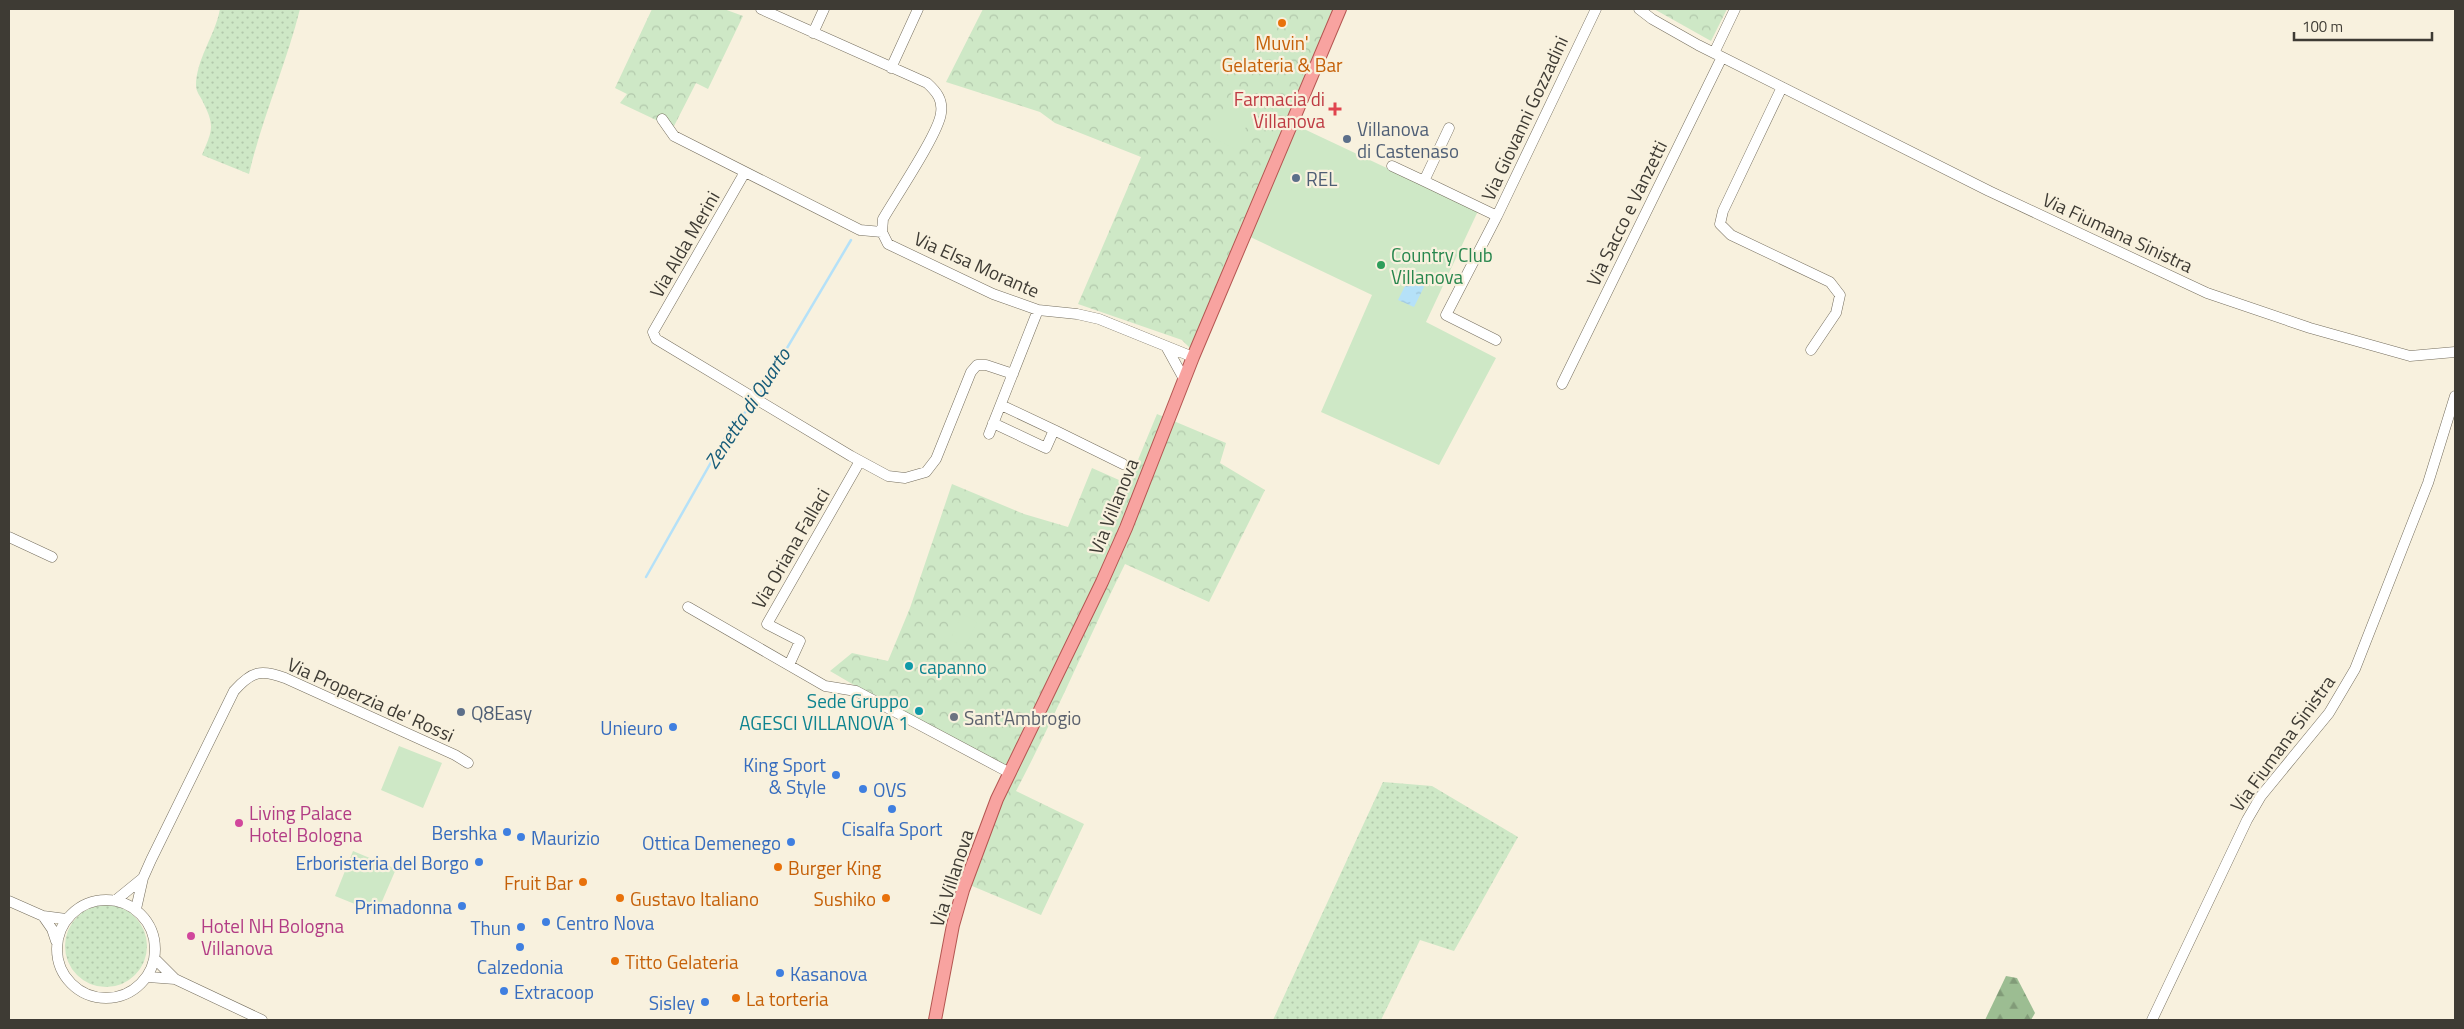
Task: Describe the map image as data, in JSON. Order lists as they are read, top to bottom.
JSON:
{
  "streets": {
    "main road": ["Via Villanova"],
    "street": [
      "Via Giovanni Gozzadini",
      "Via Sacco e Vanzetti",
      "Via Fiumana Sinistra",
      "Via Alda Merini",
      "Via Elsa Morante",
      "Via Oriana Fallaci",
      "Via Properzia de' Rossi"
    ]
  },
  "crossings": [
    ["Via Sacco e Vanzetti", "Via Fiumana Sinistra"],
    ["Via Alda Merini", "Via Oriana Fallaci"],
    ["Via Elsa Morante", "Via Villanova"]
  ],
  "water": ["Zenetta di Quarto"],
  "places": {
    "other": [
      "Muvin' Gelateria & Bar",
      "Villanova di Castenaso",
      "REL",
      "Country Club Villanova",
      "capanno",
      "Sede Gruppo AGESCI VILLANOVA 1",
      "Q8Easy",
      "Sant'Ambrogio",
      "Unieuro",
      "King Sport & Style",
      "OVS",
      "Cisalfa Sport",
      "Living Palace Hotel Bologna",
      "Bershka",
      "Maurizio",
      "Ottica Demenego",
      "Erboristeria del Borgo",
      "Burger King",
      "Fruit Bar",
      "Gustavo Italiano",
      "Sushiko",
      "Primadonna",
      "Centro Nova",
      "Thun",
      "Hotel NH Bologna Villanova",
      "Calzedonia",
      "Titto Gelateria",
      "Kasanova",
      "Extracoop",
      "La torteria",
      "Sisley"
    ],
    "health": ["Farmacia di Villanova"]
  },
  "scale_bar": "100 m"
}
